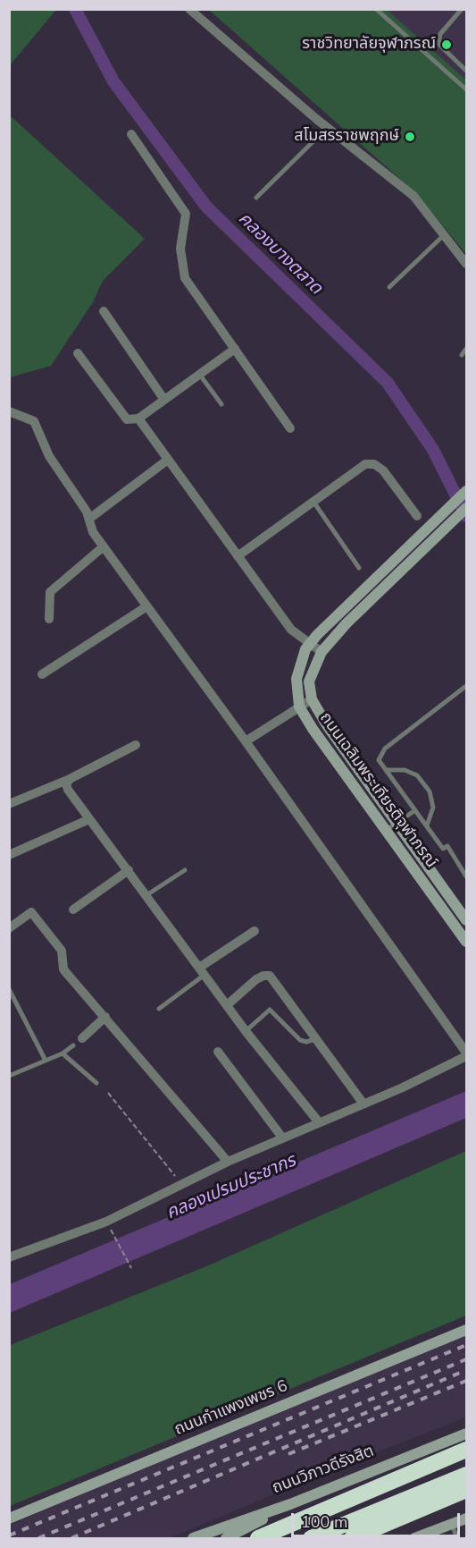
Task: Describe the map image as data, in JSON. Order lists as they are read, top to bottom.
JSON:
{
  "streets": {
    "street": ["ถนนเฉลิมพระเกียรติจุฬาภรณ์", "ถนนกำแพงเพชร 6", "ถนนวิภาวดีรังสิต"]
  },
  "water": ["คลองบางตลาด", "คลองเปรมประชากร"],
  "places": ["ราชวิทยาลัยจุฬาภรณ์", "สโมสรราชพฤกษ์"],
  "scale_bar": "100 m"
}
